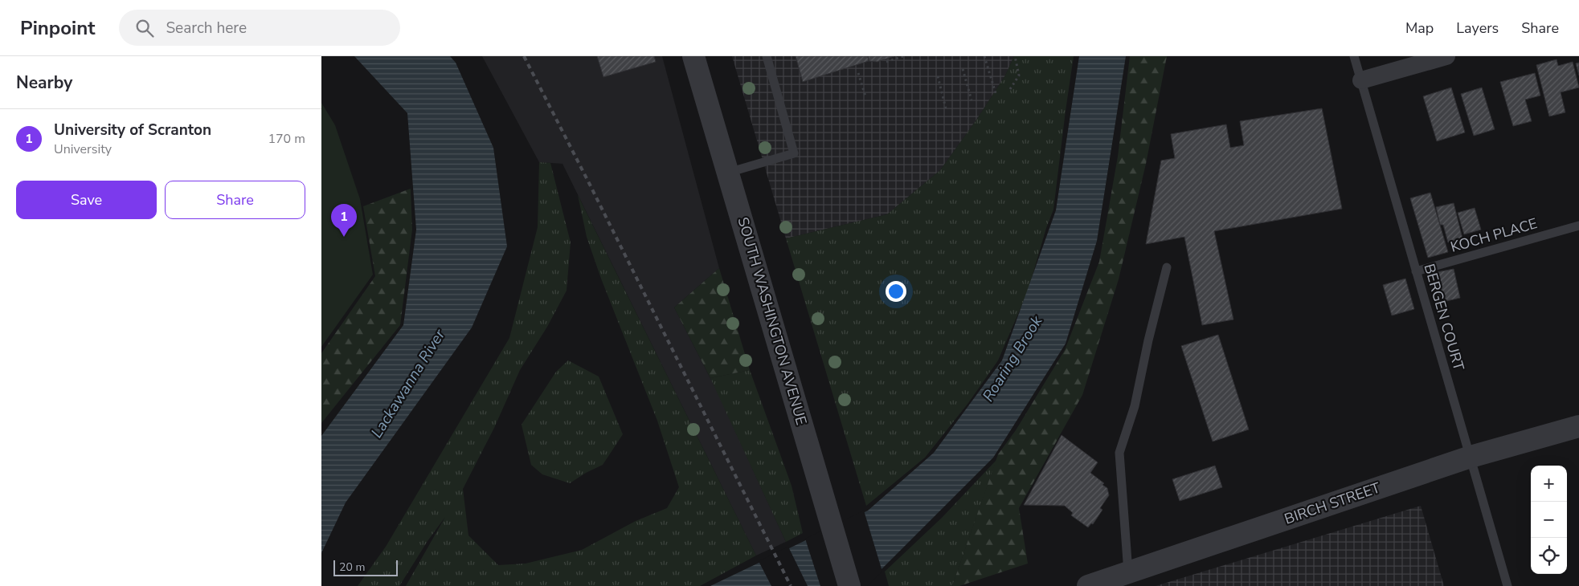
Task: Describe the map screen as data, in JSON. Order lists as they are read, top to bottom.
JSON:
{
  "streets": {
    "street": ["SOUTH WASHINGTON AVENUE", "BIRCH STREET"],
    "lane": ["KOCH PLACE", "BERGEN COURT"]
  },
  "crossings": [
    ["KOCH PLACE", "BERGEN COURT"],
    ["BERGEN COURT", "BIRCH STREET"]
  ],
  "water": ["Roaring Brook", "Lackawanna River"],
  "scale_bar": "20 m",
  "page": {
    "header": "Pinpoint",
    "search": "Search here",
    "nav": ["Map", "Layers", "Share"],
    "heading": "Nearby",
    "list": [
      {
        "mark": "1",
        "name": "University of Scranton",
        "note": "University",
        "value": "170 m"
      }
    ],
    "buttons": ["Save", "Share"],
    "pins": "1",
    "map_buttons": ["+", "−"],
    "scale": "20 m"
  }
}
